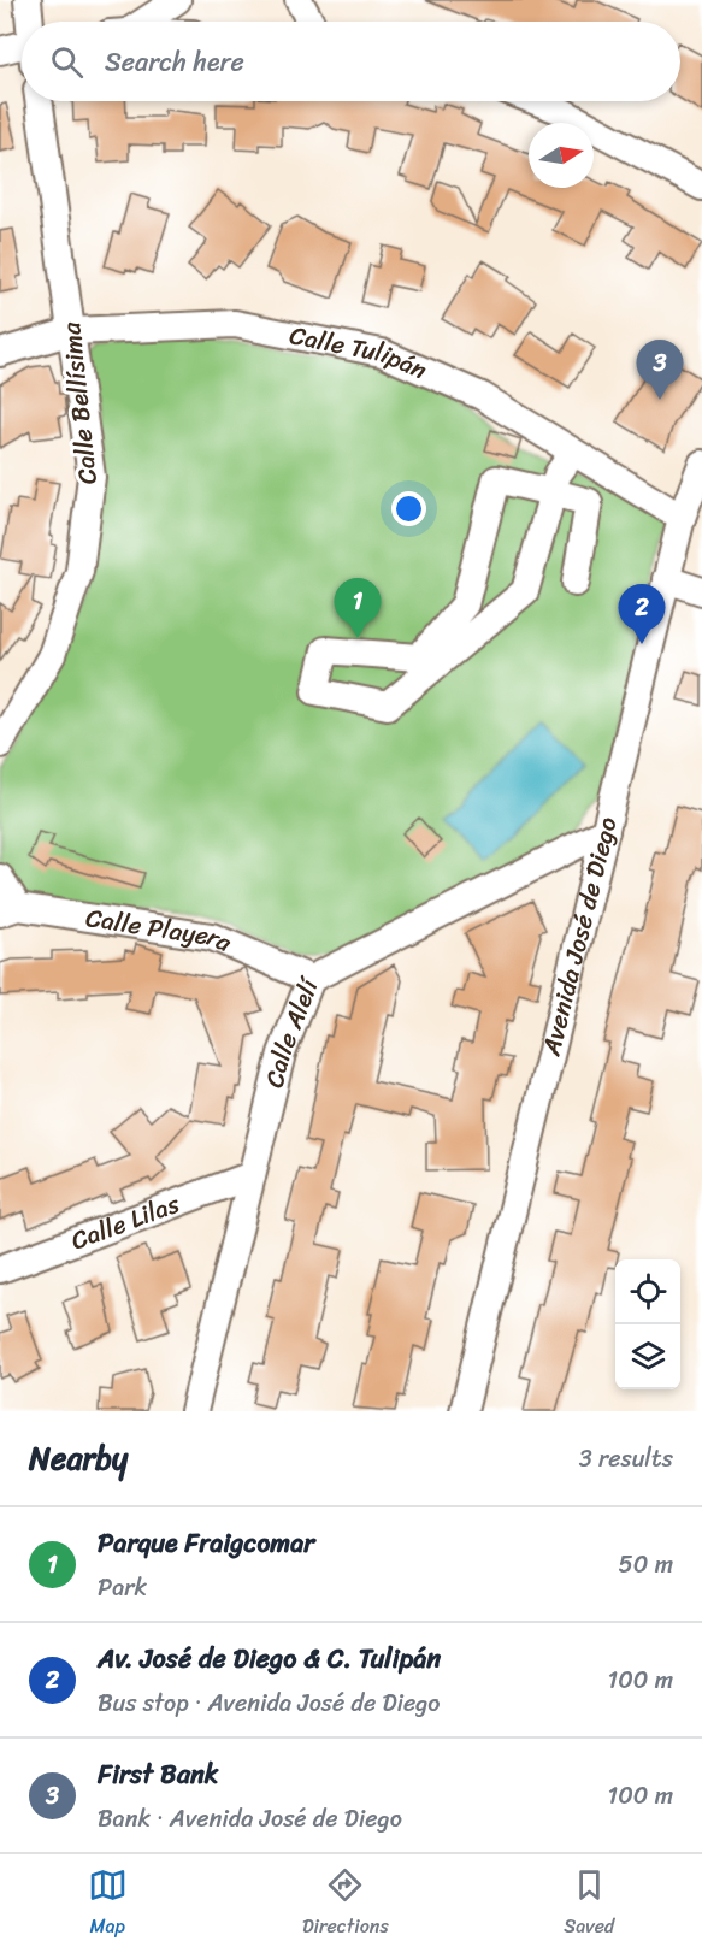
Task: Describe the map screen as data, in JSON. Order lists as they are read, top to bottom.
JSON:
{
  "streets": {
    "street": [
      "Calle Tulipán",
      "Calle Bellísima",
      "Calle Playera",
      "Avenida José de Diego",
      "Calle Alelí",
      "Calle Lilas"
    ]
  },
  "crossings": [
    ["Calle Tulipán", "Calle Bellísima"],
    ["Calle Tulipán", "Avenida José de Diego"],
    ["Calle Playera", "Calle Alelí"],
    ["Avenida José de Diego", "Calle Alelí"],
    ["Calle Alelí", "Calle Lilas"]
  ],
  "north": "right",
  "page": {
    "search": "Search here",
    "pins": ["3", "1", "2"],
    "heading": ["Nearby", "3 results"],
    "list": [
      {
        "mark": "1",
        "name": "Parque Fraigcomar",
        "note": "Park",
        "value": "50 m"
      },
      {
        "mark": "2",
        "name": "Av. José de Diego & C. Tulipán",
        "note": "Bus stop · Avenida José de Diego",
        "value": "100 m"
      },
      {
        "mark": "3",
        "name": "First Bank",
        "note": "Bank · Avenida José de Diego",
        "value": "100 m"
      }
    ],
    "nav": ["Map", "Directions", "Saved"]
  }
}
